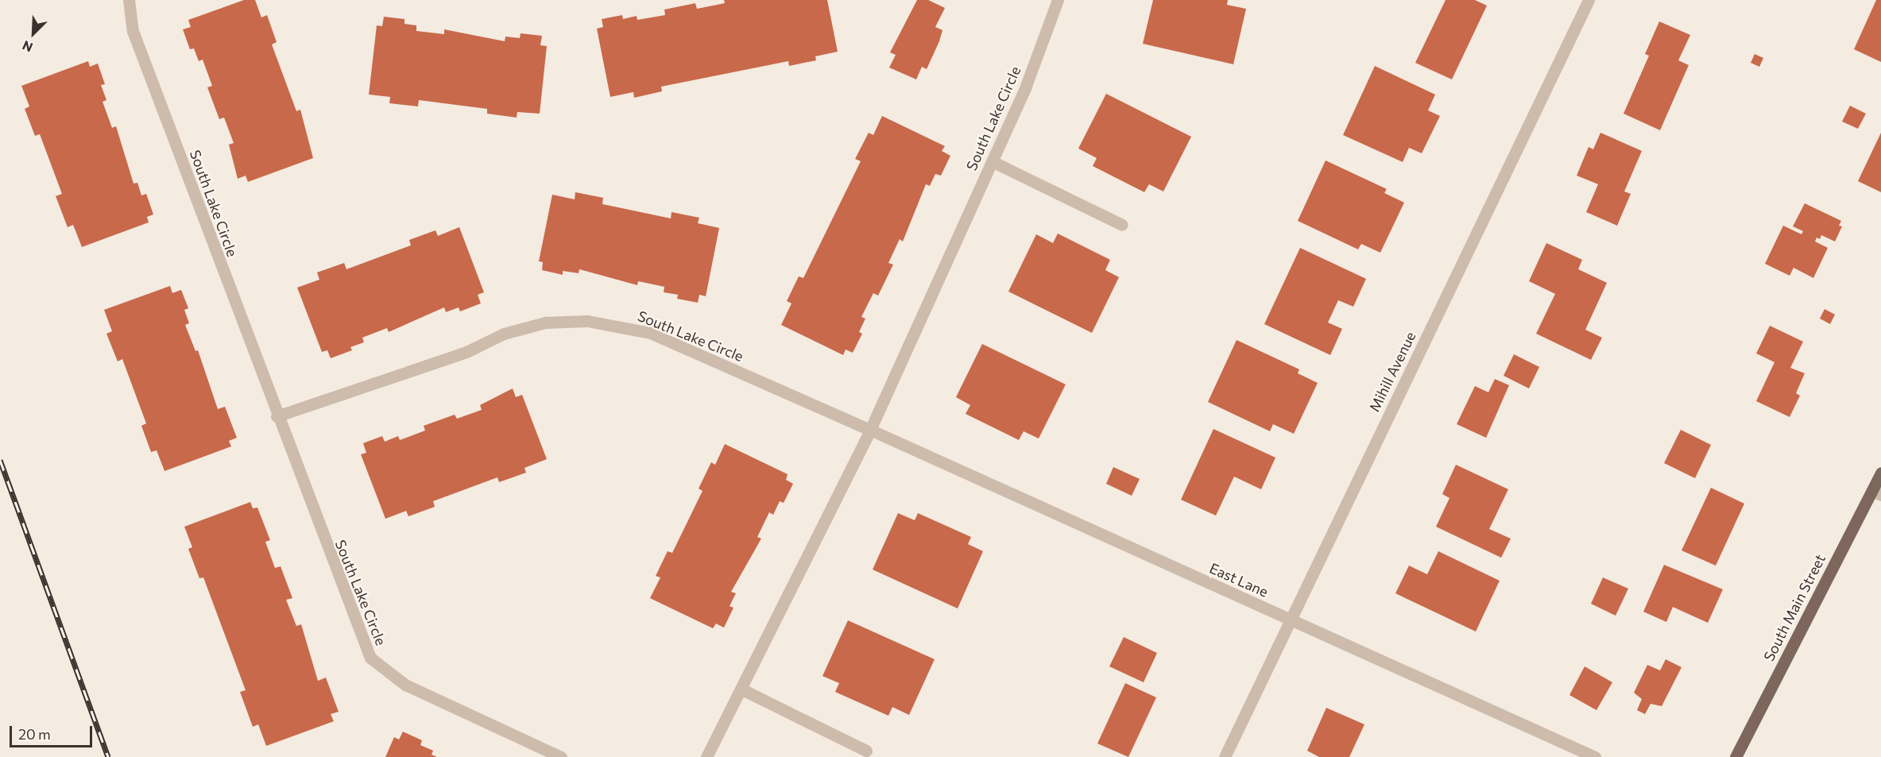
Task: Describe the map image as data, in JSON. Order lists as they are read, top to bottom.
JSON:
{
  "streets": {
    "main road": ["South Main Street"],
    "street": ["South Lake Circle", "Mihill Avenue", "East Lane"]
  },
  "crossings": [
    ["South Lake Circle", "East Lane"],
    ["Mihill Avenue", "East Lane"]
  ],
  "scale_bar": "20 m",
  "north": "bottom left"
}
